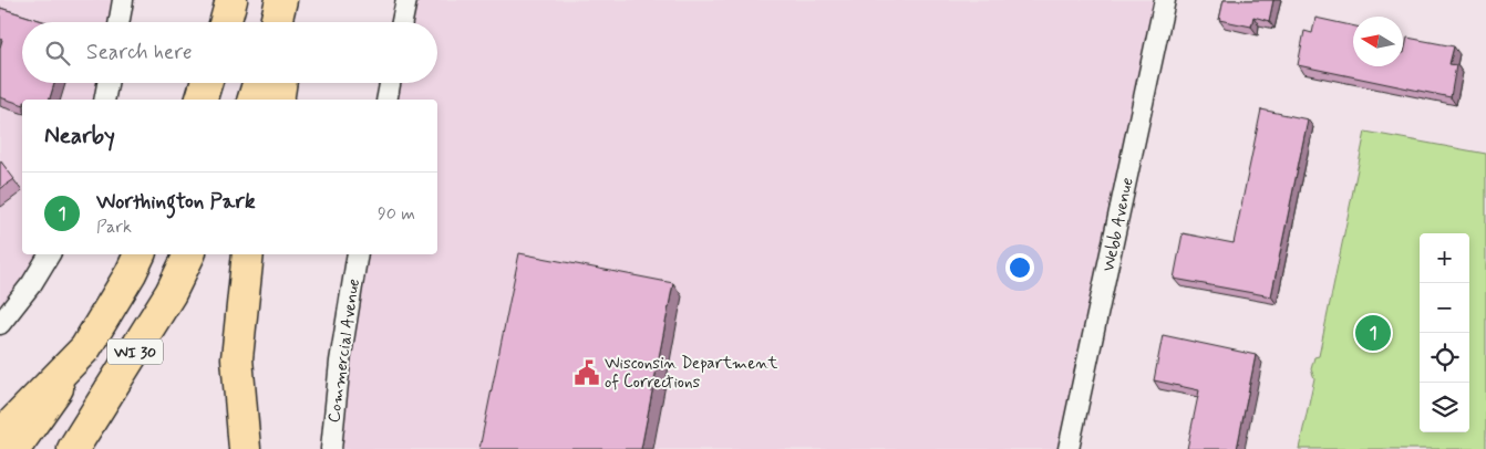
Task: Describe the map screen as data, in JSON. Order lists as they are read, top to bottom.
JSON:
{
  "streets": {
    "main road": ["WI 30"],
    "street": ["Webb Avenue", "Commercial Avenue"]
  },
  "places": {
    "public building": ["Wisconsin Department of Corrections"]
  },
  "north": "left",
  "page": {
    "search": "Search here",
    "heading": "Nearby",
    "list": [
      {
        "mark": "1",
        "name": "Worthington Park",
        "note": "Park",
        "value": "90 m"
      }
    ],
    "map_buttons": ["+", "−"],
    "pins": "1"
  }
}
